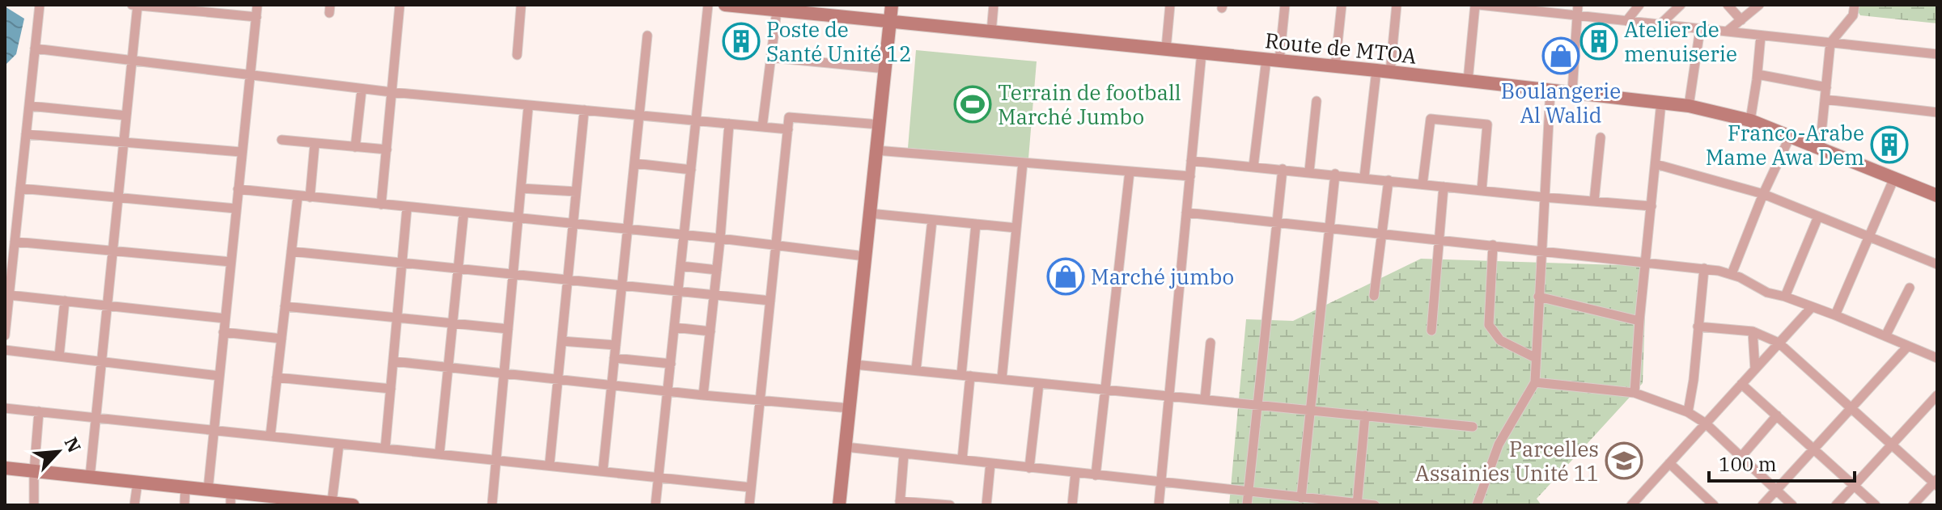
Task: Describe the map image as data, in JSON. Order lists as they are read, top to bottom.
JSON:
{
  "streets": {
    "street": ["Route de MTOA"]
  },
  "places": {
    "building": ["Poste de Santé Unité 12", "Atelier de menuiserie", "Franco-Arabe Mame Awa Dem"],
    "shop": ["Boulangerie Al Walid", "Marché jumbo"],
    "sports": ["Terrain de football Marché Jumbo"],
    "school or university": ["Parcelles Assainies Unité 11"]
  },
  "scale_bar": "100 m",
  "north": "top right"
}
